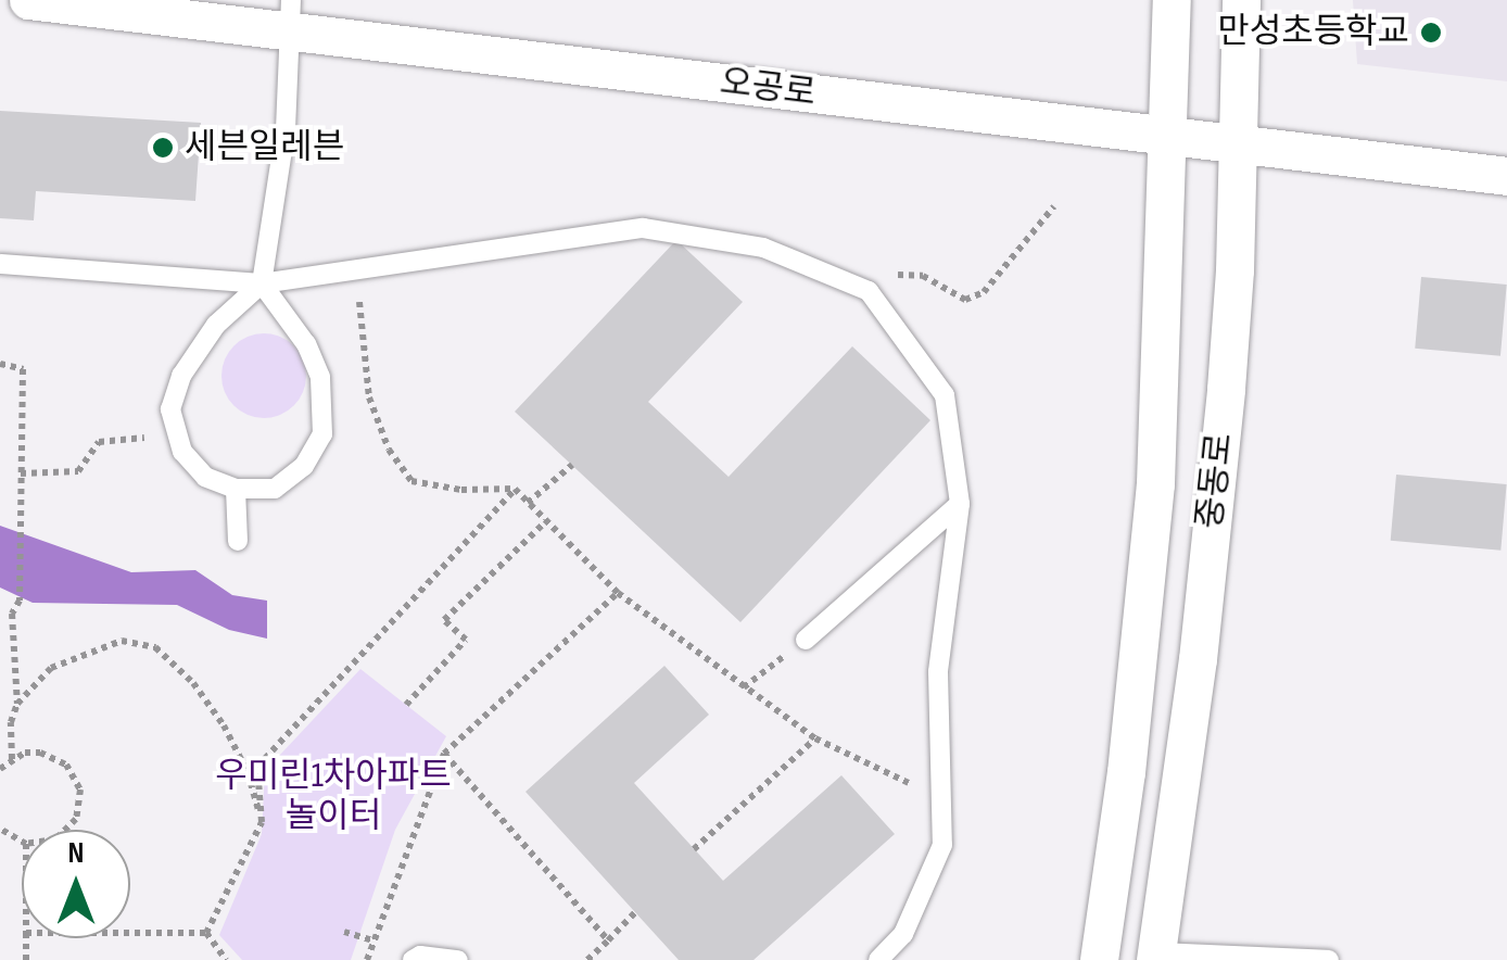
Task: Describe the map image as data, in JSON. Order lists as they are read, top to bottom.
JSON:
{
  "streets": {
    "street": ["오공로", "중동로"]
  },
  "crossings": [
    ["오공로", "중동로"]
  ],
  "parks": ["우미린1차아파트 놀이터"],
  "places": ["만성초등학교", "세븐일레븐"],
  "north": "top"
}
